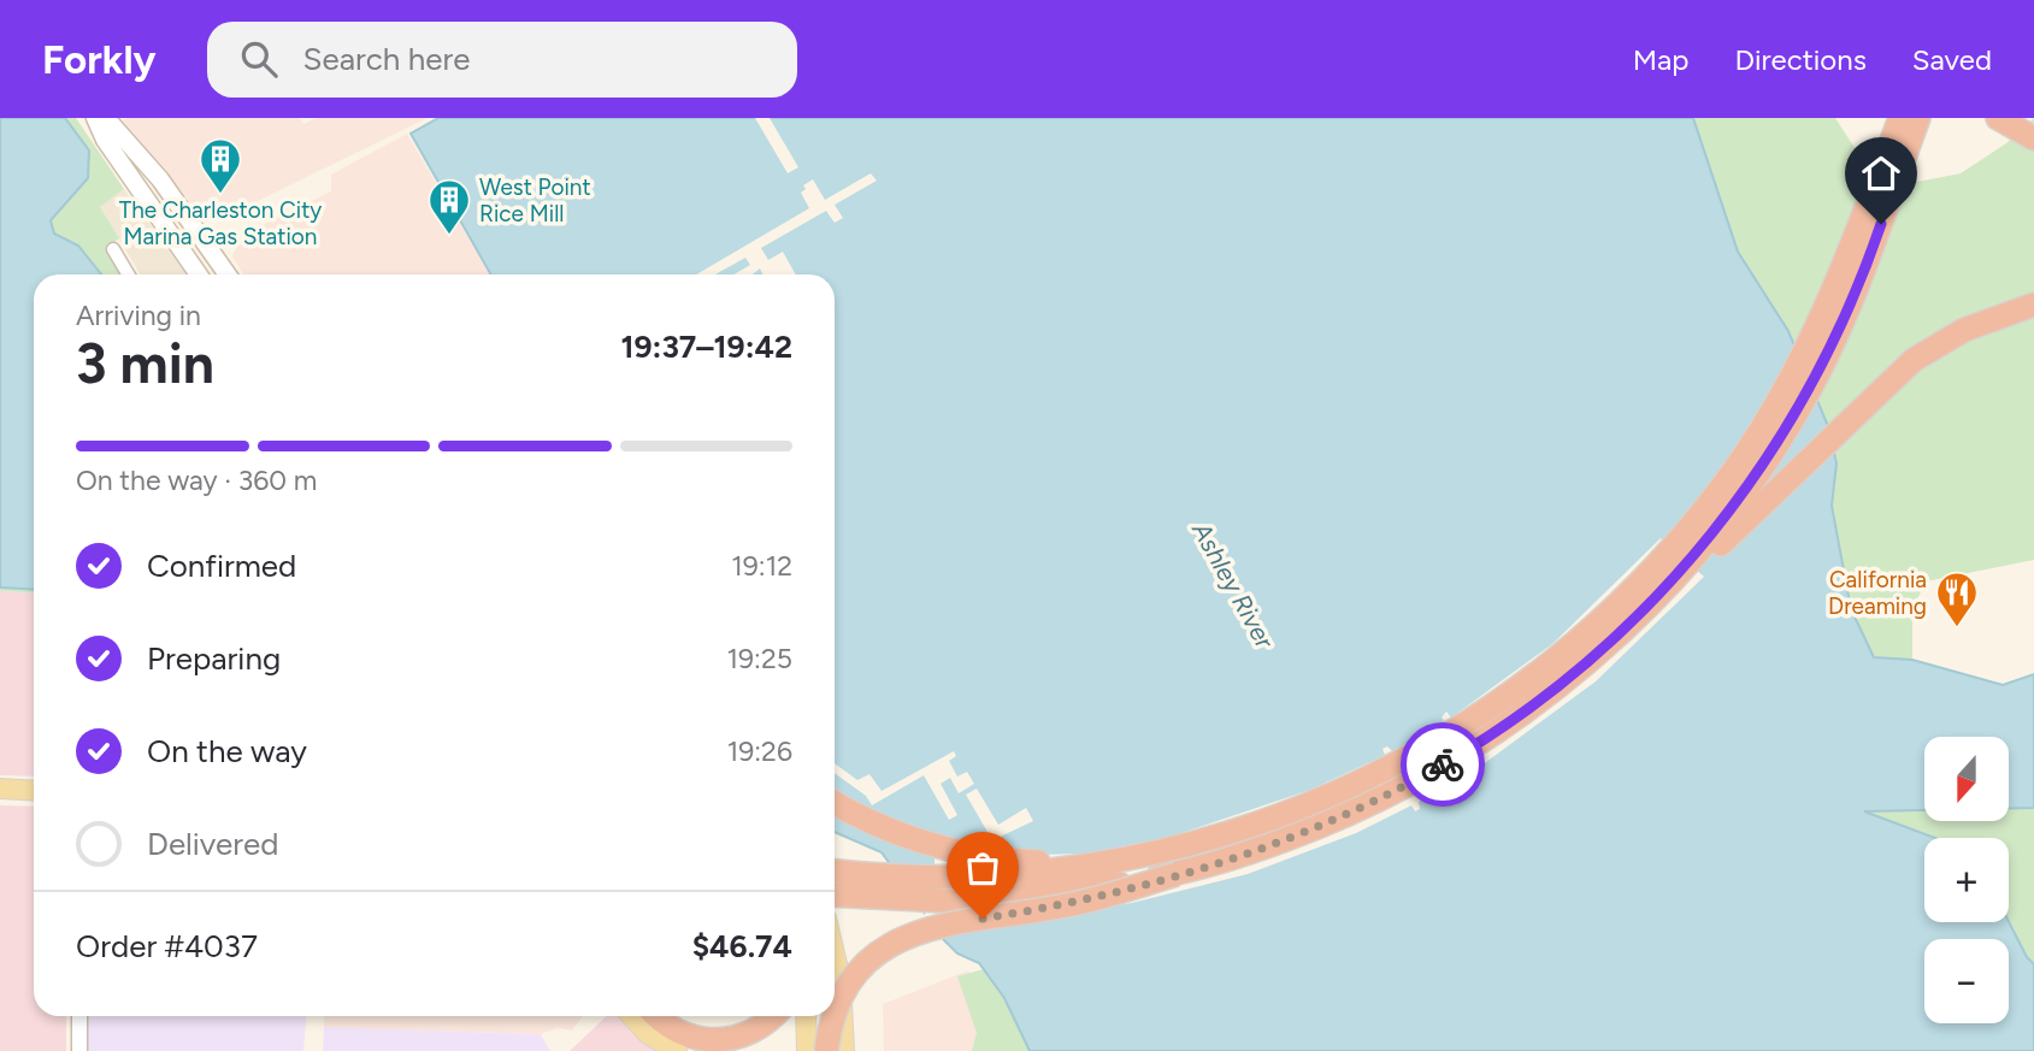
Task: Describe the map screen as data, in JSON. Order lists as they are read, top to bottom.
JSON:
{
  "water": ["Ashley River"],
  "places": {
    "building": ["The Charleston City Marina Gas Station", "West Point Rice Mill"],
    "restaurant": ["California Dreaming"]
  },
  "north": "bottom",
  "page": {
    "header": "Forkly",
    "search": "Search here",
    "nav": ["Map", "Directions", "Saved"],
    "heading": ["3 min", "Arriving in", "19:37–19:42"],
    "panel": ["Order #4037", "$46.74"],
    "bar": "On the way · 360 m",
    "list": [
      ["Confirmed", "19:12"],
      ["Preparing", "19:25"],
      ["On the way", "19:26"],
      "Delivered"
    ],
    "map_buttons": ["+", "−"]
  }
}
